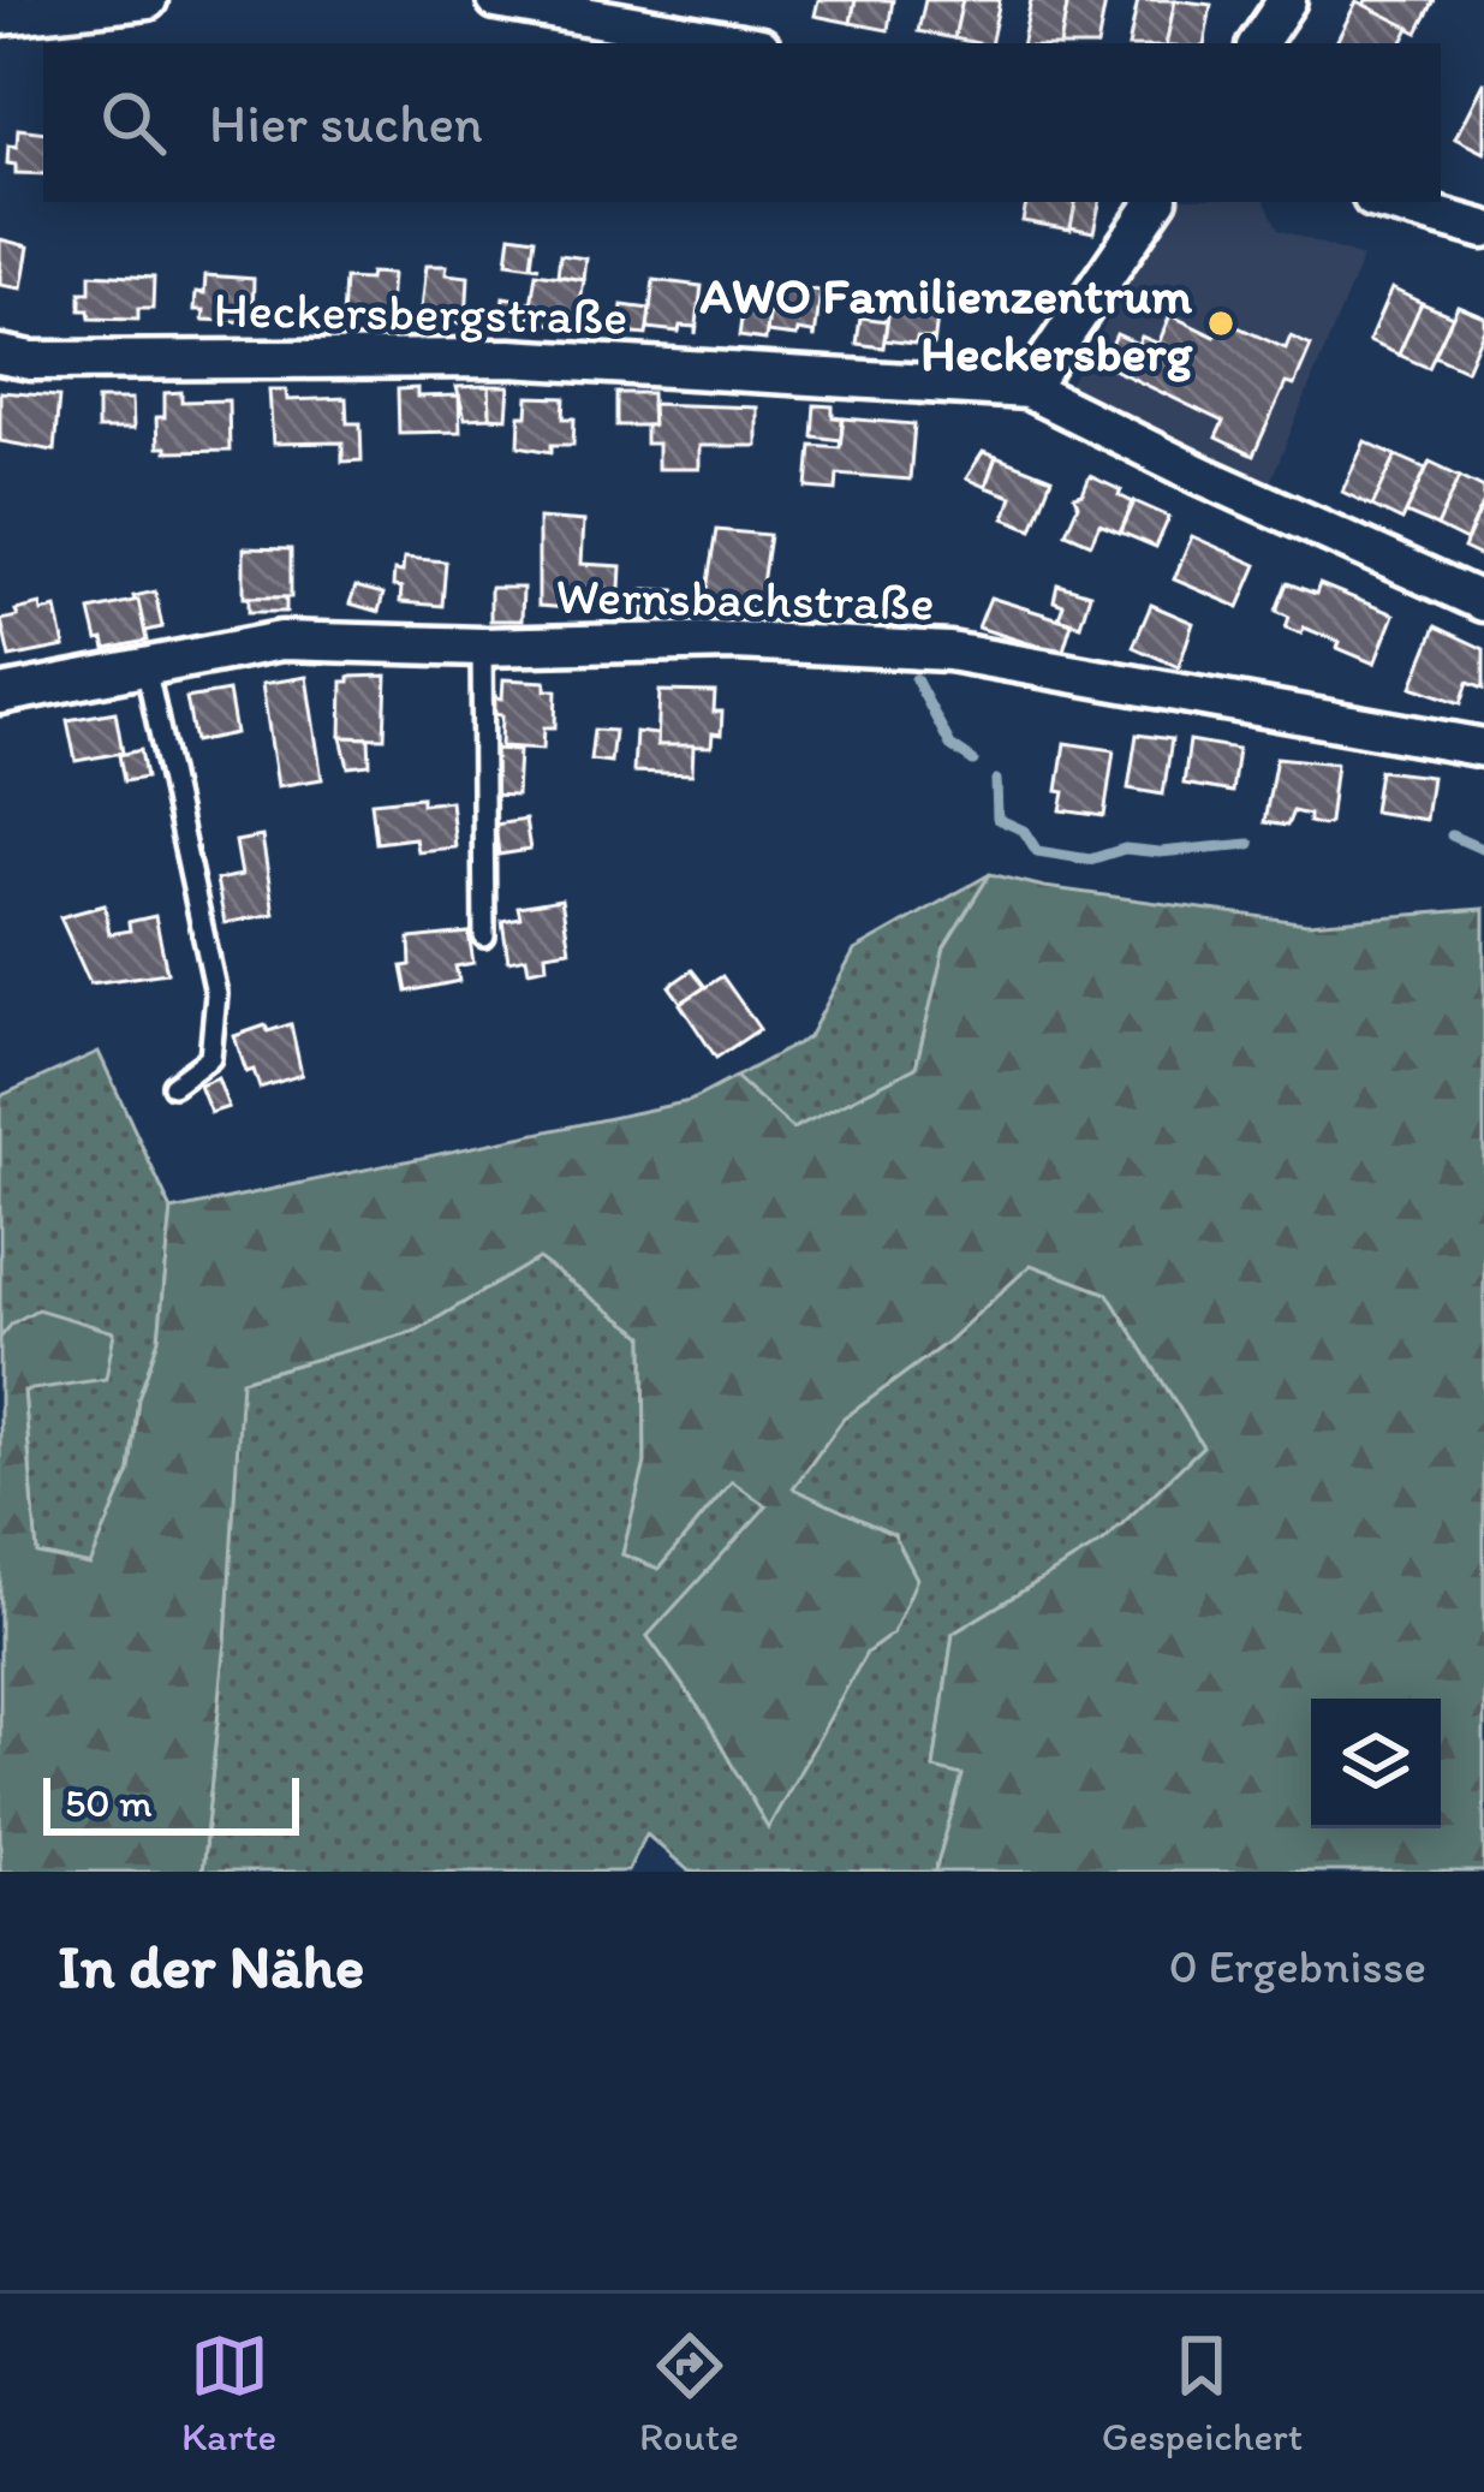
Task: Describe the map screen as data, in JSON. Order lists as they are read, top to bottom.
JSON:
{
  "streets": {
    "street": ["Heckersbergstraße", "Wernsbachstraße"]
  },
  "places": ["AWO Familienzentrum Heckersberg"],
  "scale_bar": "50 m",
  "page": {
    "search": "Hier suchen",
    "scale": "50 m",
    "heading": ["In der Nähe", "0 Ergebnisse"],
    "nav": ["Karte", "Route", "Gespeichert"]
  }
}
